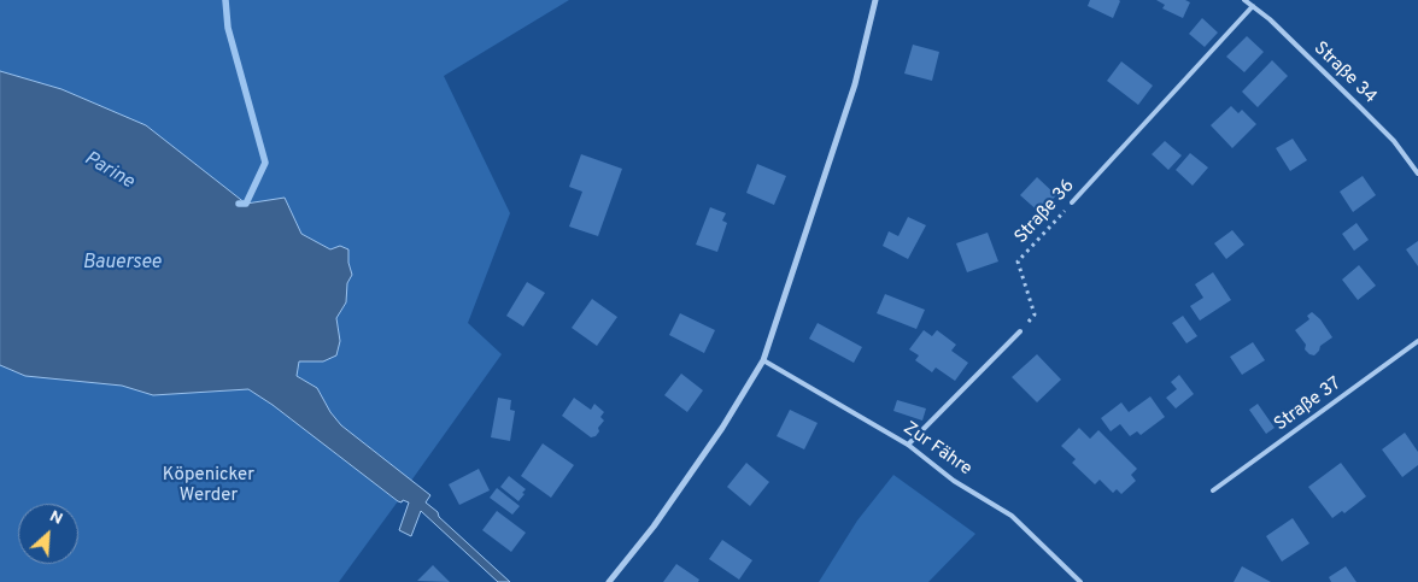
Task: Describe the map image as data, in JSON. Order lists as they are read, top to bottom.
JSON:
{
  "streets": {
    "lane": [
      "Straße 34",
      "Straße 36",
      "Straße 37",
      "Zur Fähre"
    ]
  },
  "crossings": [
    ["Straße 34", "Straße 36"]
  ],
  "water": ["Parine", "Bauersee"],
  "parks": ["Köpenicker Werder"],
  "north": "top right"
}
